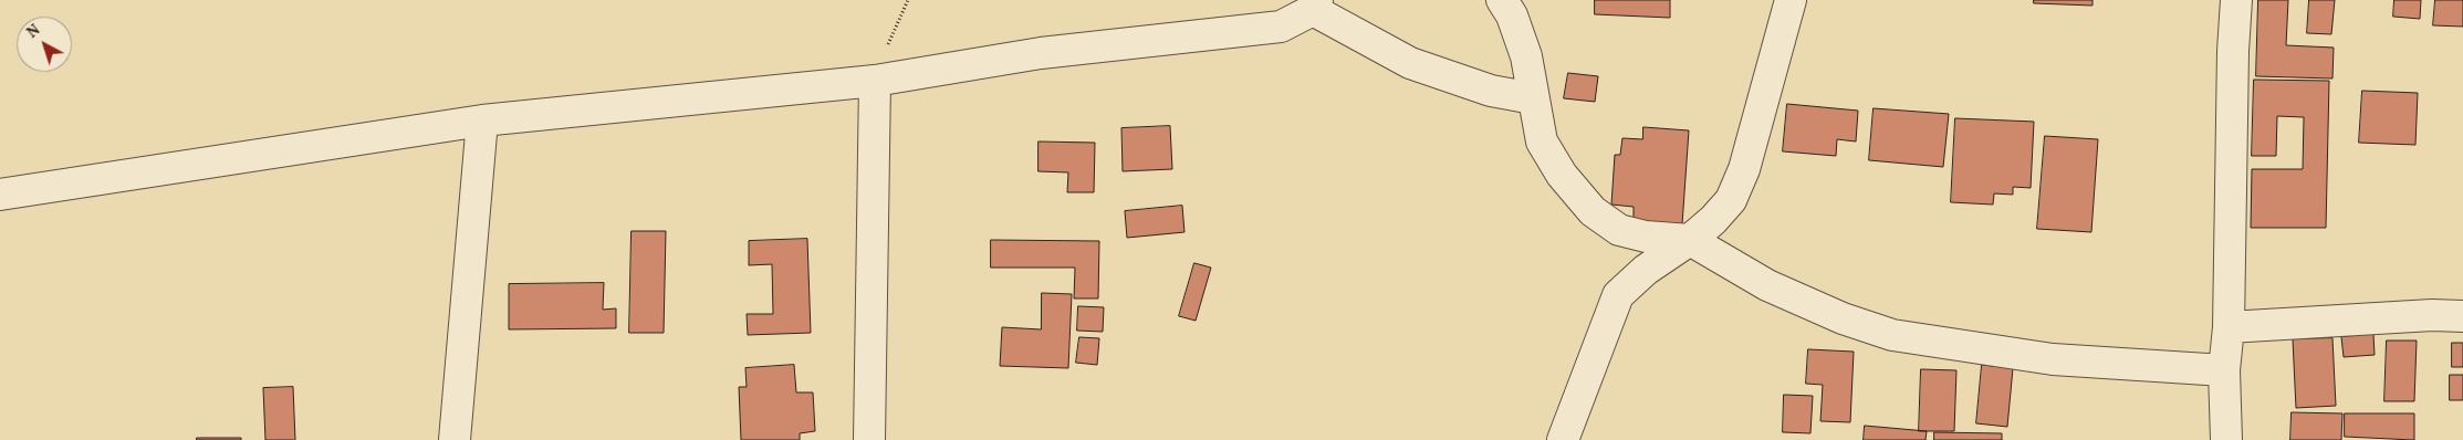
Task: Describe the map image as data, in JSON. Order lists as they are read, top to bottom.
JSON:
{
  "north": "top left"
}
